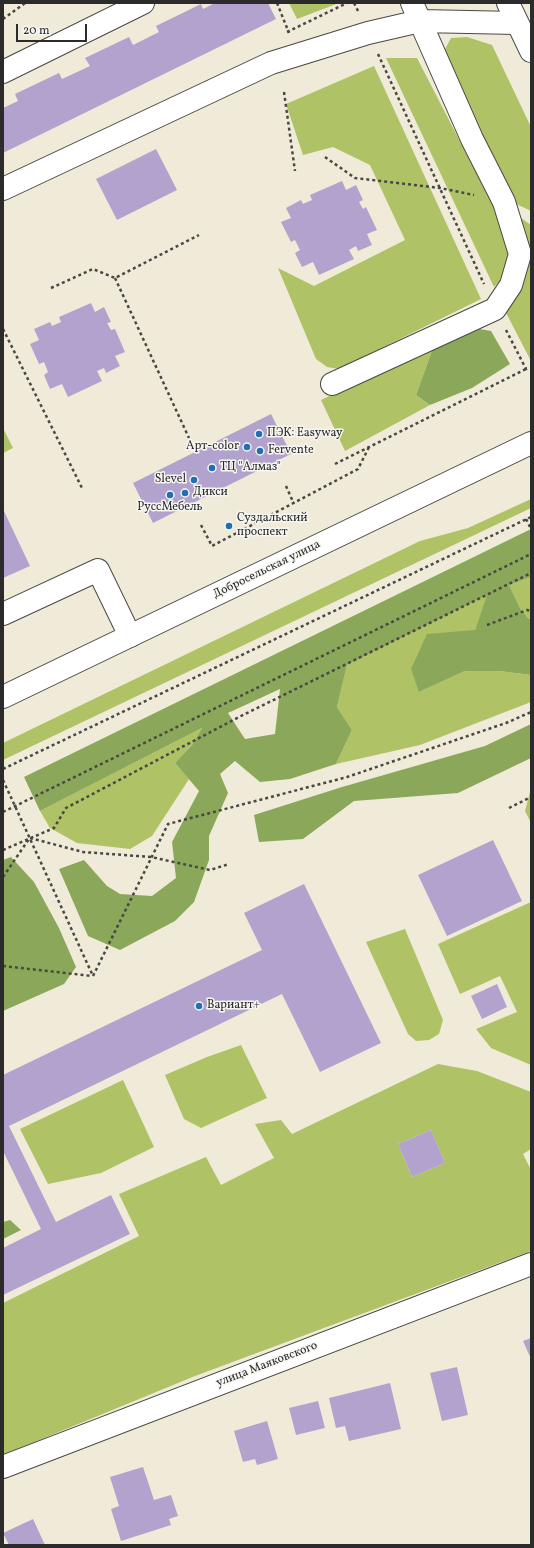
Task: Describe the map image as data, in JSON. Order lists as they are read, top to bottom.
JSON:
{
  "streets": {
    "street": ["Добросельская улица", "улица Маяковского"]
  },
  "places": [
    "ПЭК: Easyway",
    "Арт-color",
    "Fervente",
    "ТЦ \"Алмаз\"",
    "Slevel",
    "Дикси",
    "РуссМебель",
    "Суздальский проспект",
    "Вариант+"
  ],
  "scale_bar": "20 m"
}
